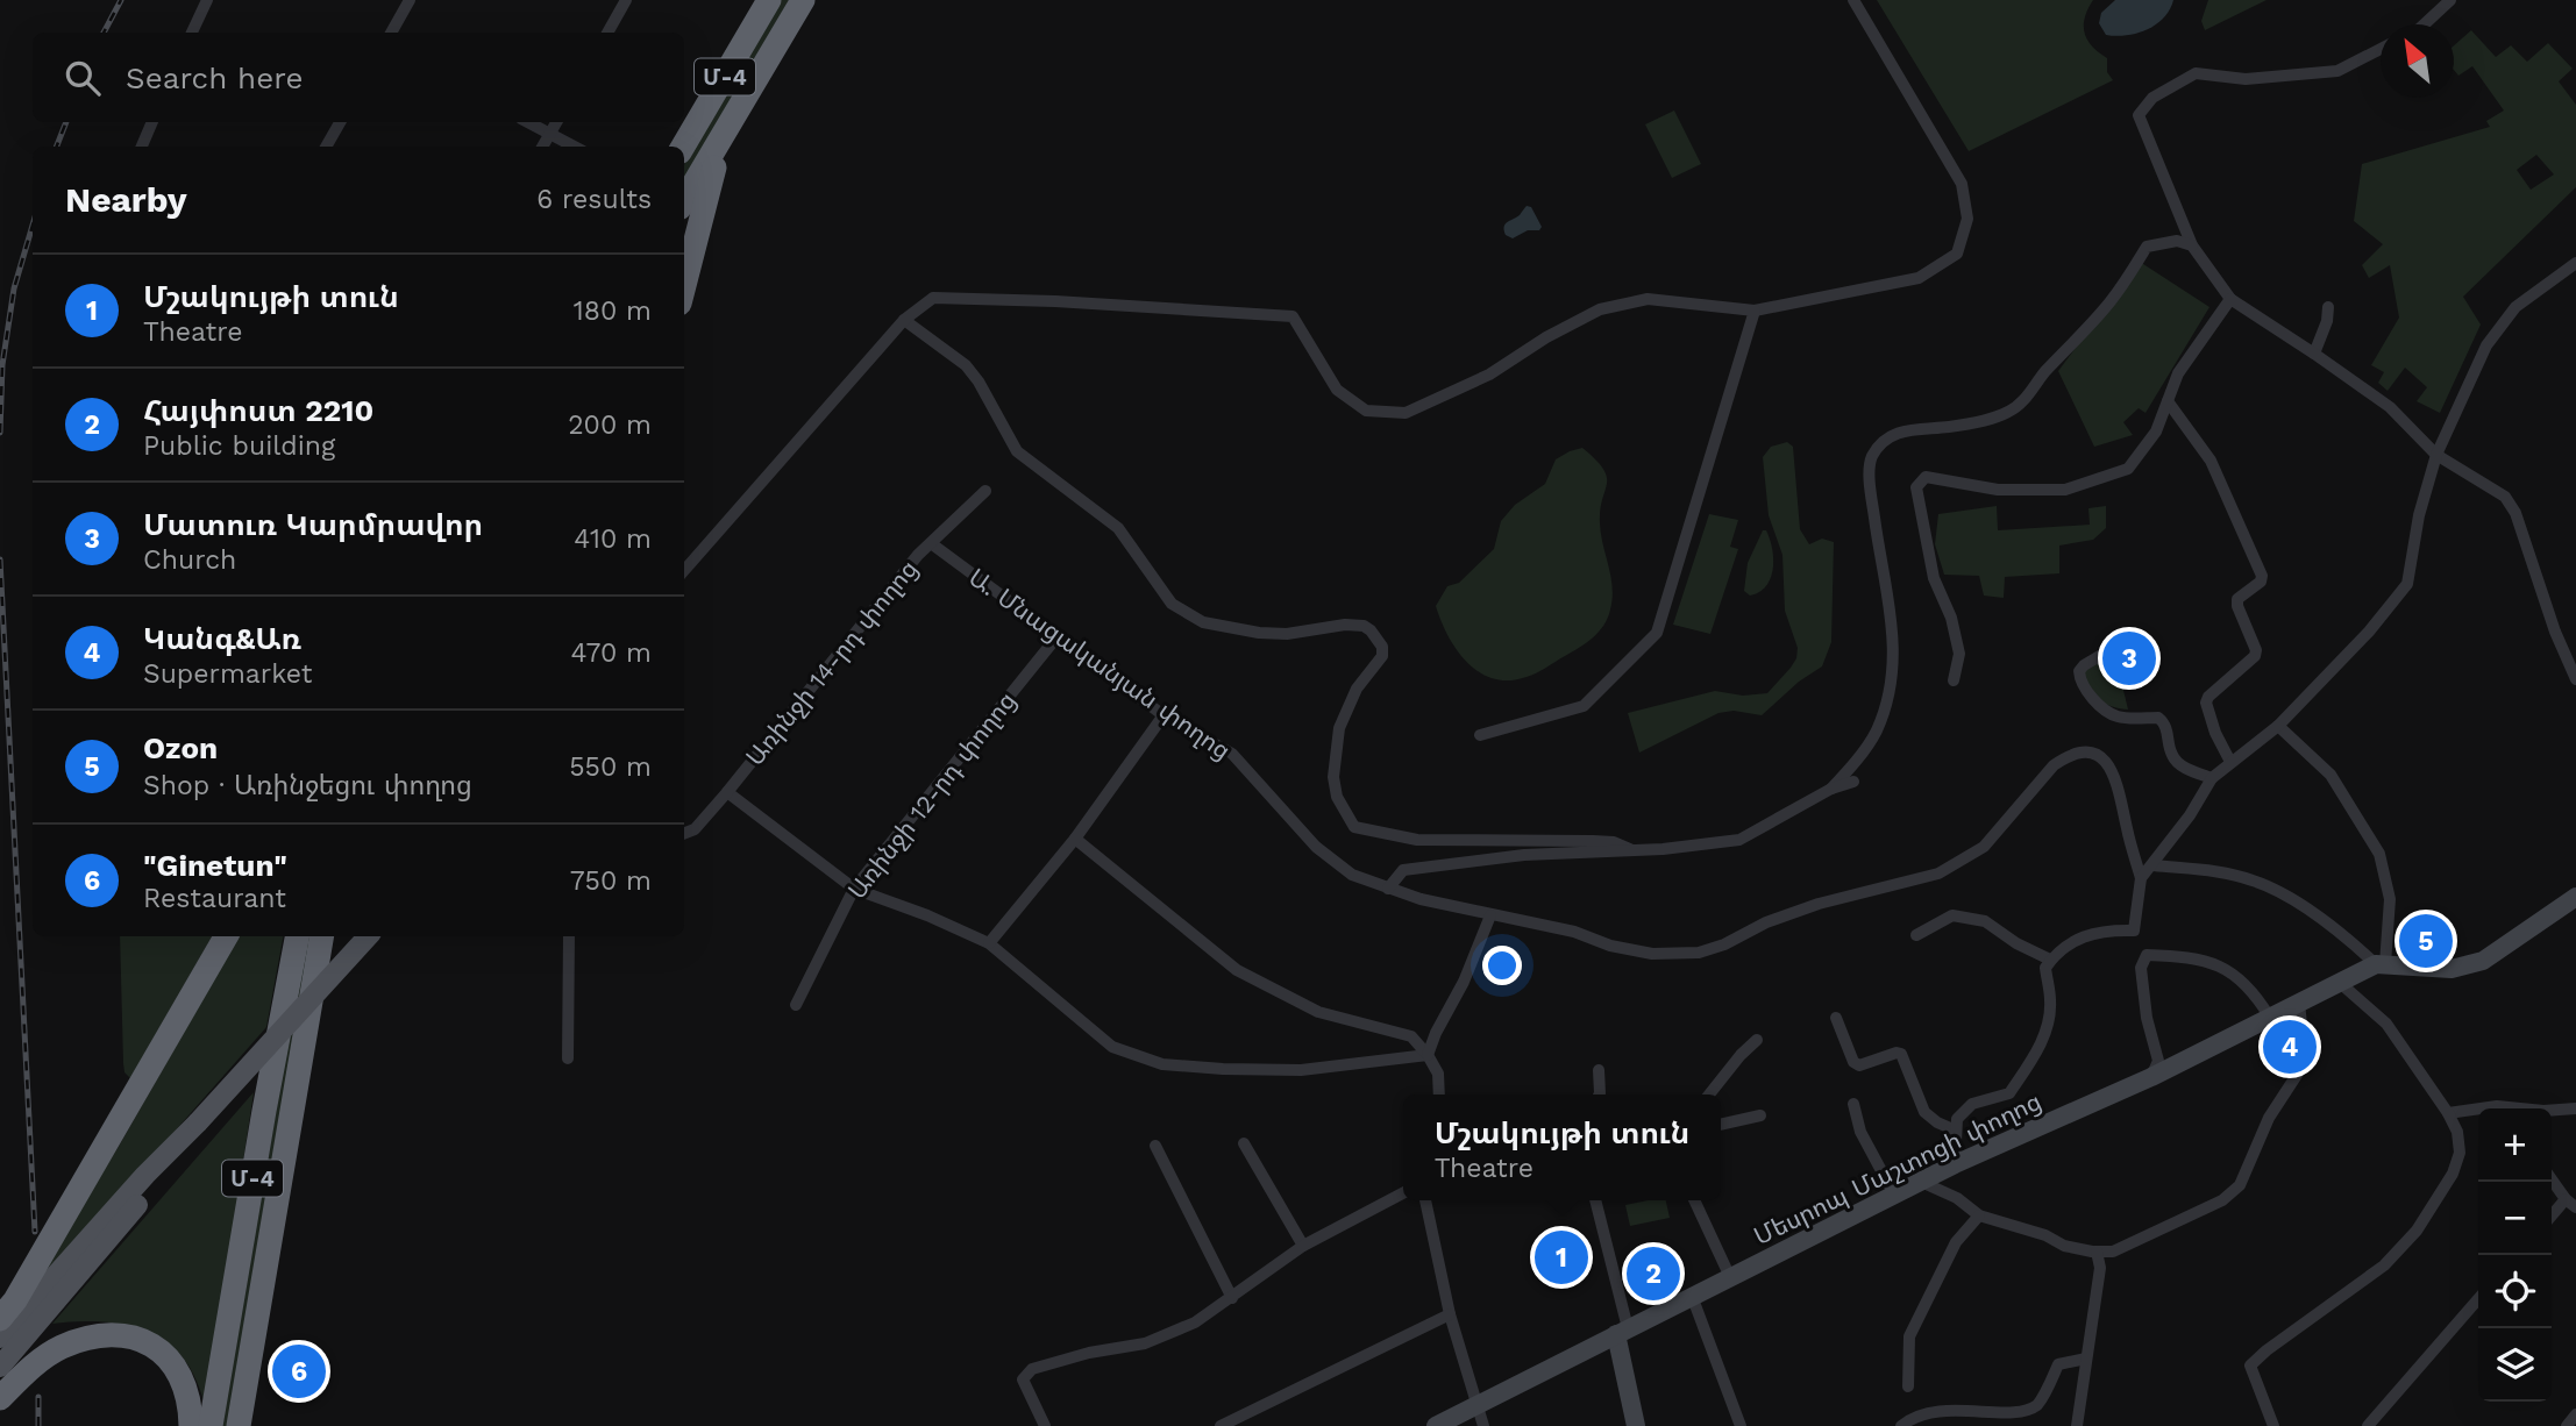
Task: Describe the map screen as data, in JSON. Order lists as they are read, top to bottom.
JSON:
{
  "streets": {
    "highway": ["Մ-4"],
    "street": [
      "Առինջի 14-րդ փողոց",
      "Ա. Մնացականյան փողոց",
      "Առինջի 12-րդ փողոց",
      "Մեսրոպ Մաշտոցի փողոց"
    ]
  },
  "crossings": [
    ["Առինջի 14-րդ փողոց", "Ա. Մնացականյան փողոց"],
    ["Ա. Մնացականյան փողոց", "Առինջի 12-րդ փողոց"]
  ],
  "north": "top left",
  "page": {
    "search": "Search here",
    "heading": ["Nearby", "6 results"],
    "list": [
      {
        "mark": "1",
        "name": "Մշակույթի տուն",
        "note": "Theatre",
        "value": "180 m"
      },
      {
        "mark": "2",
        "name": "Հայփոստ 2210",
        "note": "Public building",
        "value": "200 m"
      },
      {
        "mark": "3",
        "name": "Մատուռ Կարմրավոր",
        "note": "Church",
        "value": "410 m"
      },
      {
        "mark": "4",
        "name": "Կանգ&Առ",
        "note": "Supermarket",
        "value": "470 m"
      },
      {
        "mark": "5",
        "name": "Ozon",
        "note": "Shop · Առինջեցու փողոց",
        "value": "550 m"
      },
      {
        "mark": "6",
        "name": "\"Ginetun\"",
        "note": "Restaurant",
        "value": "750 m"
      }
    ],
    "pins": [
      "3",
      "5",
      "4",
      "1",
      "2",
      "6"
    ],
    "popup": ["Մշակույթի տուն", "Theatre"],
    "map_buttons": ["+", "−"]
  }
}
